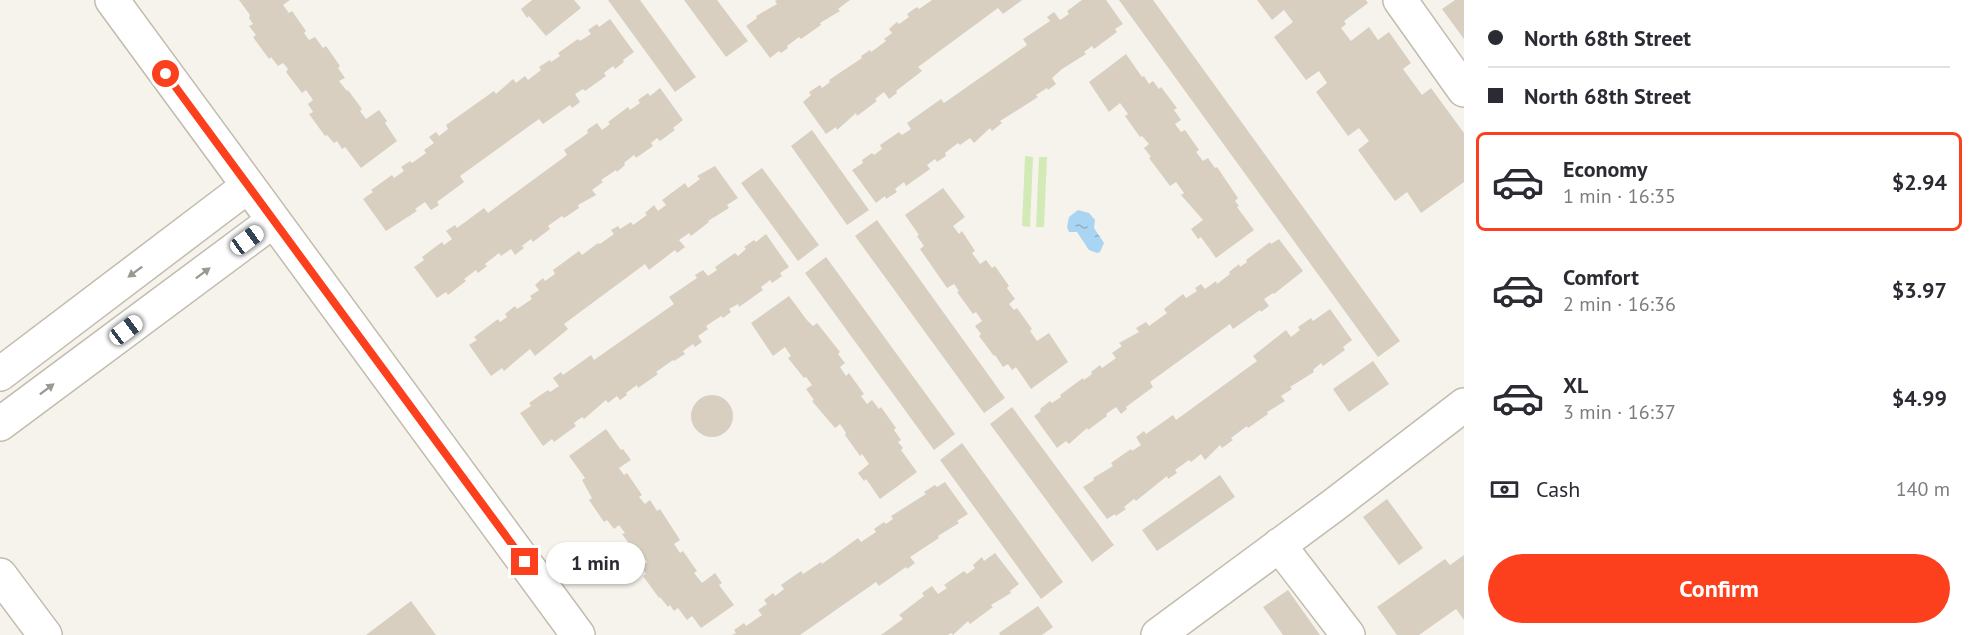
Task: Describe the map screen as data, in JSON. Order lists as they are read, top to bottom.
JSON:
{
  "page": {
    "banner": ["North 68th Street", "North 68th Street"],
    "list": [
      {
        "name": "Economy",
        "note": "1 min · 16:35",
        "value": "$2.94"
      },
      {
        "name": "Comfort",
        "note": "2 min · 16:36",
        "value": "$3.97"
      },
      {
        "name": "XL",
        "note": "3 min · 16:37",
        "value": "$4.99"
      }
    ],
    "pay": ["Cash", "140 m"],
    "bubble": "1 min",
    "buttons": "Confirm"
  }
}
